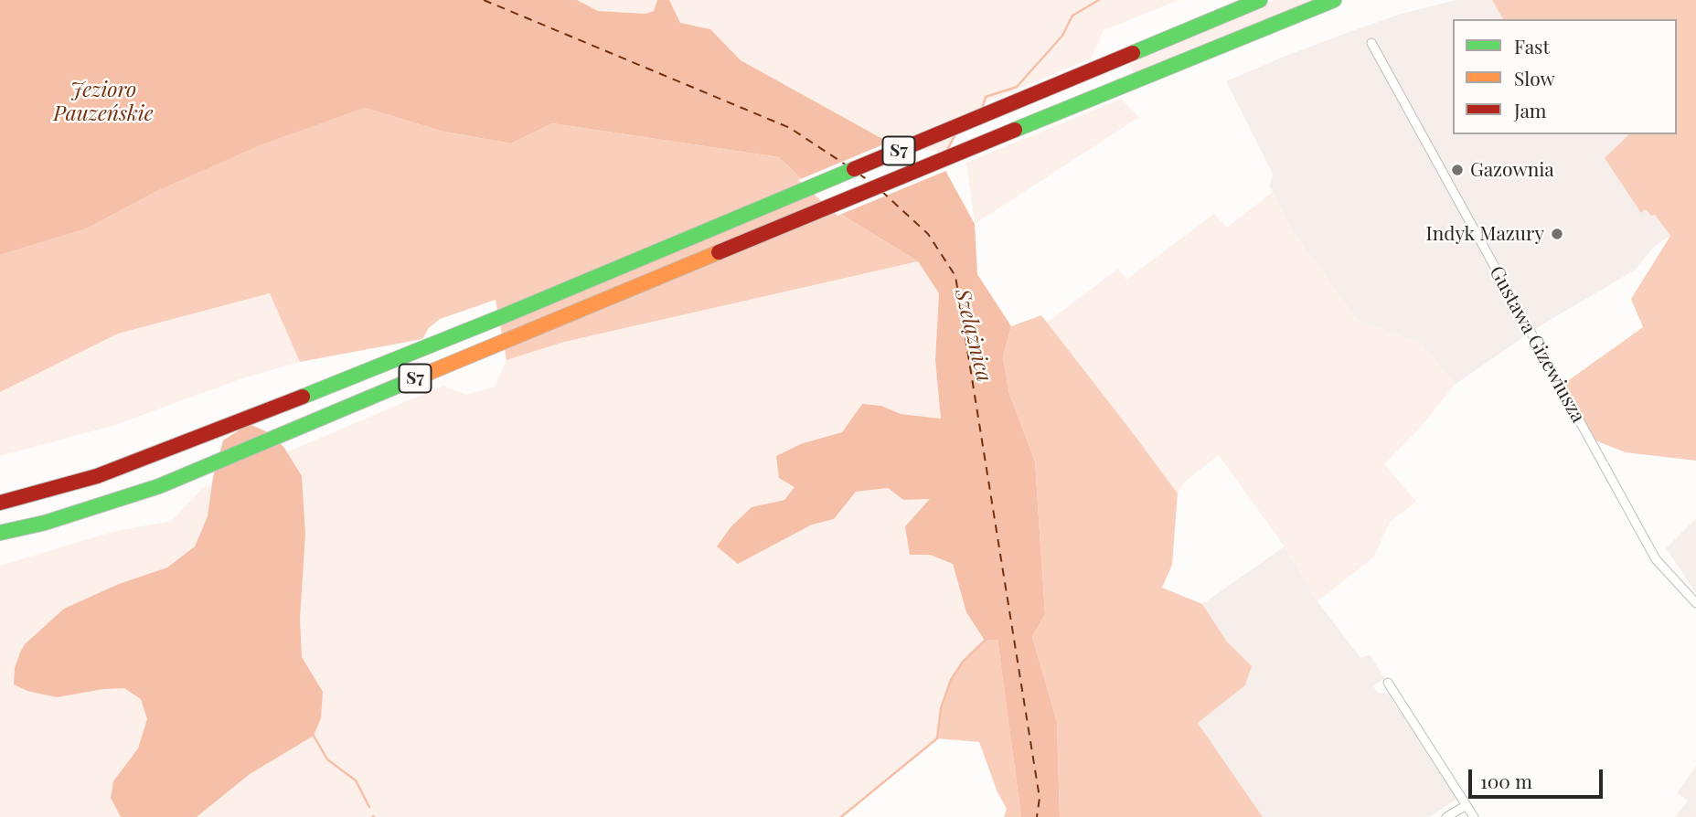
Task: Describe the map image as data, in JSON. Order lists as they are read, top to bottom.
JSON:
{
  "streets": {
    "highway": ["S7"],
    "street": ["Gustawa Gizewiusza"]
  },
  "water": ["Jezioro Pauzeńskie", "Szelążnica"],
  "places": ["Gazownia", "Indyk Mazury"],
  "legend": ["Fast", "Slow", "Jam"],
  "scale_bar": "100 m"
}
